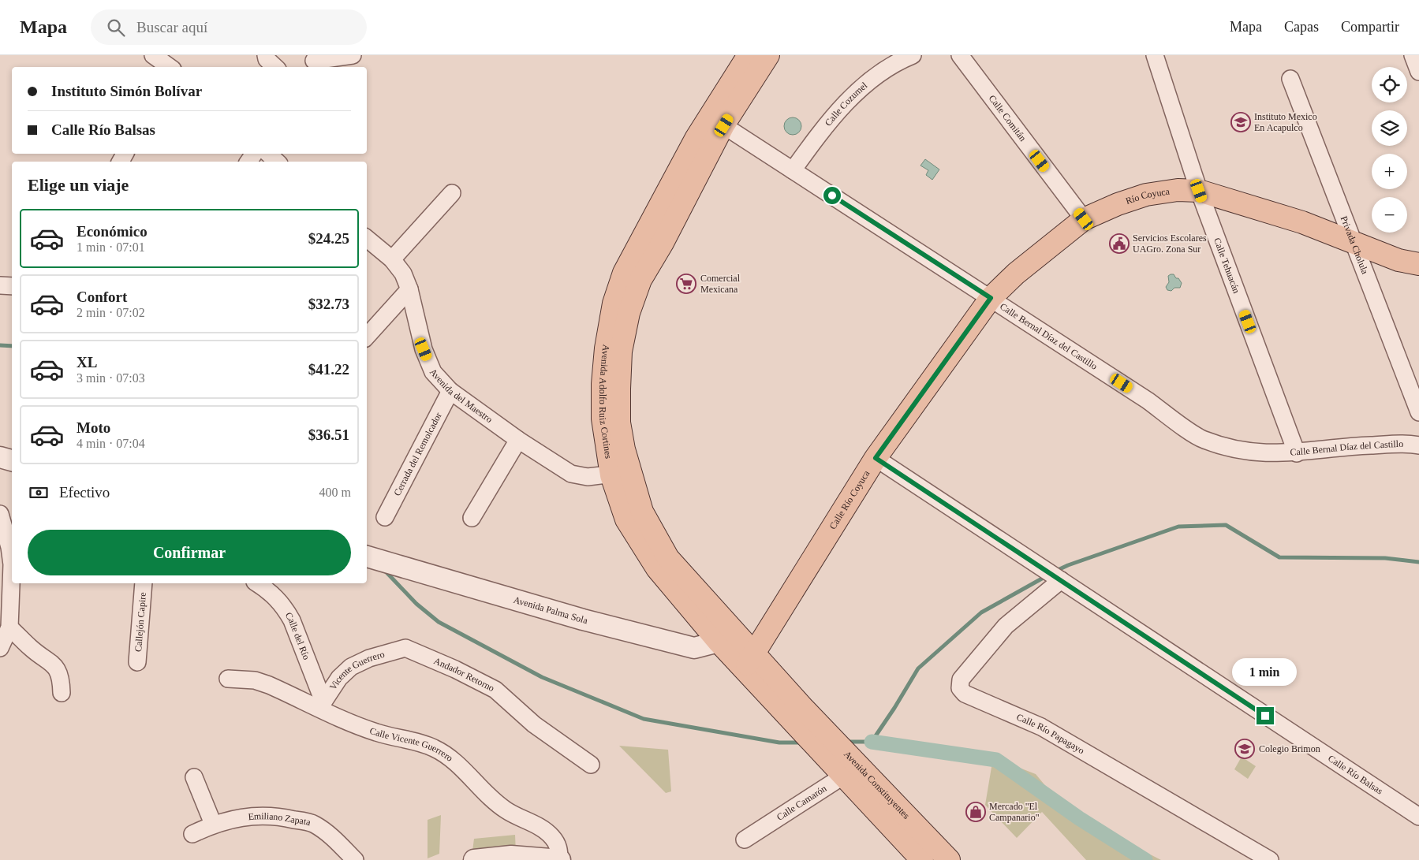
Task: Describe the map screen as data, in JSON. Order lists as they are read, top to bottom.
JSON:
{
  "streets": {
    "main road": [
      "Río Coyuca",
      "Avenida Adolfo Ruiz Cortines",
      "Calle Río Coyuca",
      "Avenida Constituyentes"
    ],
    "street": [
      "Calle Cozumel",
      "Calle Comitán",
      "Privada Cholula",
      "Calle Tehuacán",
      "Calle Bernal Díaz del Castillo",
      "Avenida del Maestro",
      "Cerrada del Remolcador",
      "Avenida Palma Sola",
      "Callejón Capire",
      "Calle del Río",
      "Vicente Guerrero",
      "Andador Retorno",
      "Calle Río Papagayo",
      "Calle Vicente Guerrero",
      "Calle Río Balsas",
      "Calle Camarón",
      "Emiliano Zapata"
    ]
  },
  "crossings": [
    ["Calle Cozumel", "Calle Bernal Díaz del Castillo"],
    ["Calle Comitán", "Río Coyuca"],
    ["Río Coyuca", "Privada Cholula"],
    ["Río Coyuca", "Calle Tehuacán"],
    ["Río Coyuca", "Calle Bernal Díaz del Castillo"],
    ["Río Coyuca", "Calle Río Coyuca"],
    ["Calle Tehuacán", "Calle Bernal Díaz del Castillo"],
    ["Calle Bernal Díaz del Castillo", "Avenida Adolfo Ruiz Cortines"],
    ["Calle Bernal Díaz del Castillo", "Calle Río Coyuca"],
    ["Avenida del Maestro", "Avenida Adolfo Ruiz Cortines"],
    ["Avenida del Maestro", "Cerrada del Remolcador"],
    ["Avenida Adolfo Ruiz Cortines", "Calle Río Coyuca"],
    ["Avenida Adolfo Ruiz Cortines", "Avenida Palma Sola"],
    ["Avenida Adolfo Ruiz Cortines", "Avenida Constituyentes"],
    ["Calle Río Coyuca", "Calle Río Balsas"],
    ["Calle del Río", "Vicente Guerrero"],
    ["Calle del Río", "Calle Vicente Guerrero"],
    ["Vicente Guerrero", "Andador Retorno"],
    ["Vicente Guerrero", "Calle Vicente Guerrero"],
    ["Calle Río Papagayo", "Calle Río Balsas"],
    ["Avenida Constituyentes", "Calle Camarón"]
  ],
  "places": {
    "school or university": ["Instituto Mexico En Acapulco", "Colegio Brimon"],
    "public building": ["Servicios Escolares UAGro. Zona Sur"],
    "supermarket": ["Comercial Mexicana"],
    "shop": ["Mercado \"El Campanario\""]
  },
  "page": {
    "header": "Mapa",
    "search": "Buscar aquí",
    "nav": ["Mapa", "Capas", "Compartir"],
    "map_buttons": ["+", "−"],
    "banner": ["Instituto Simón Bolívar", "Calle Río Balsas"],
    "heading": "Elige un viaje",
    "list": [
      {
        "name": "Económico",
        "note": "1 min · 07:01",
        "value": "$24.25"
      },
      {
        "name": "Confort",
        "note": "2 min · 07:02",
        "value": "$32.73"
      },
      {
        "name": "XL",
        "note": "3 min · 07:03",
        "value": "$41.22"
      },
      {
        "name": "Moto",
        "note": "4 min · 07:04",
        "value": "$36.51"
      }
    ],
    "pay": ["Efectivo", "400 m"],
    "buttons": "Confirmar",
    "bubble": "1 min"
  }
}
